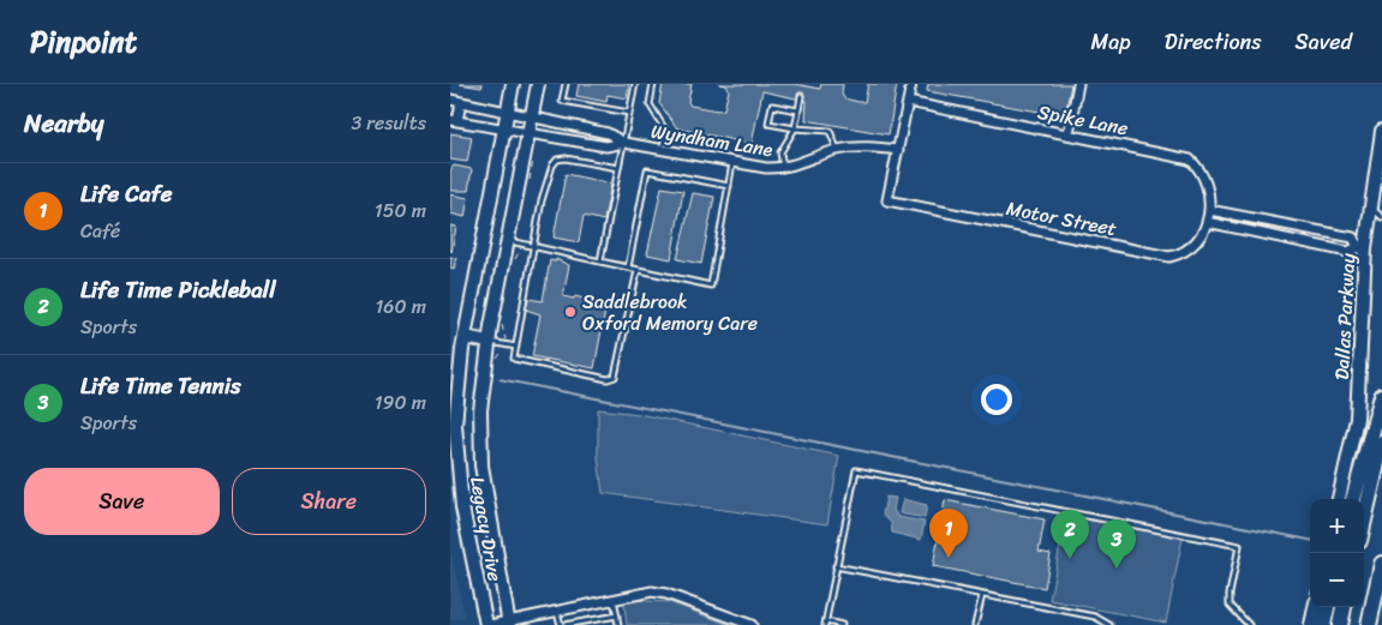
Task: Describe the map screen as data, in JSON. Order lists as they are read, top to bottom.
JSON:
{
  "streets": {
    "main road": ["Dallas Parkway", "Legacy Drive"],
    "street": ["Spike Lane", "Wyndham Lane", "Motor Street"]
  },
  "crossings": [
    ["Spike Lane", "Motor Street"],
    ["Wyndham Lane", "Motor Street"],
    ["Wyndham Lane", "Legacy Drive"]
  ],
  "places": ["Saddlebrook Oxford Memory Care"],
  "page": {
    "header": "Pinpoint",
    "nav": ["Map", "Directions", "Saved"],
    "heading": ["Nearby", "3 results"],
    "list": [
      {
        "mark": "1",
        "name": "Life Cafe",
        "note": "Café",
        "value": "150 m"
      },
      {
        "mark": "2",
        "name": "Life Time Pickleball",
        "note": "Sports",
        "value": "160 m"
      },
      {
        "mark": "3",
        "name": "Life Time Tennis",
        "note": "Sports",
        "value": "190 m"
      }
    ],
    "buttons": ["Save", "Share"],
    "map_buttons": ["+", "−"],
    "pins": ["1", "2", "3"]
  }
}
